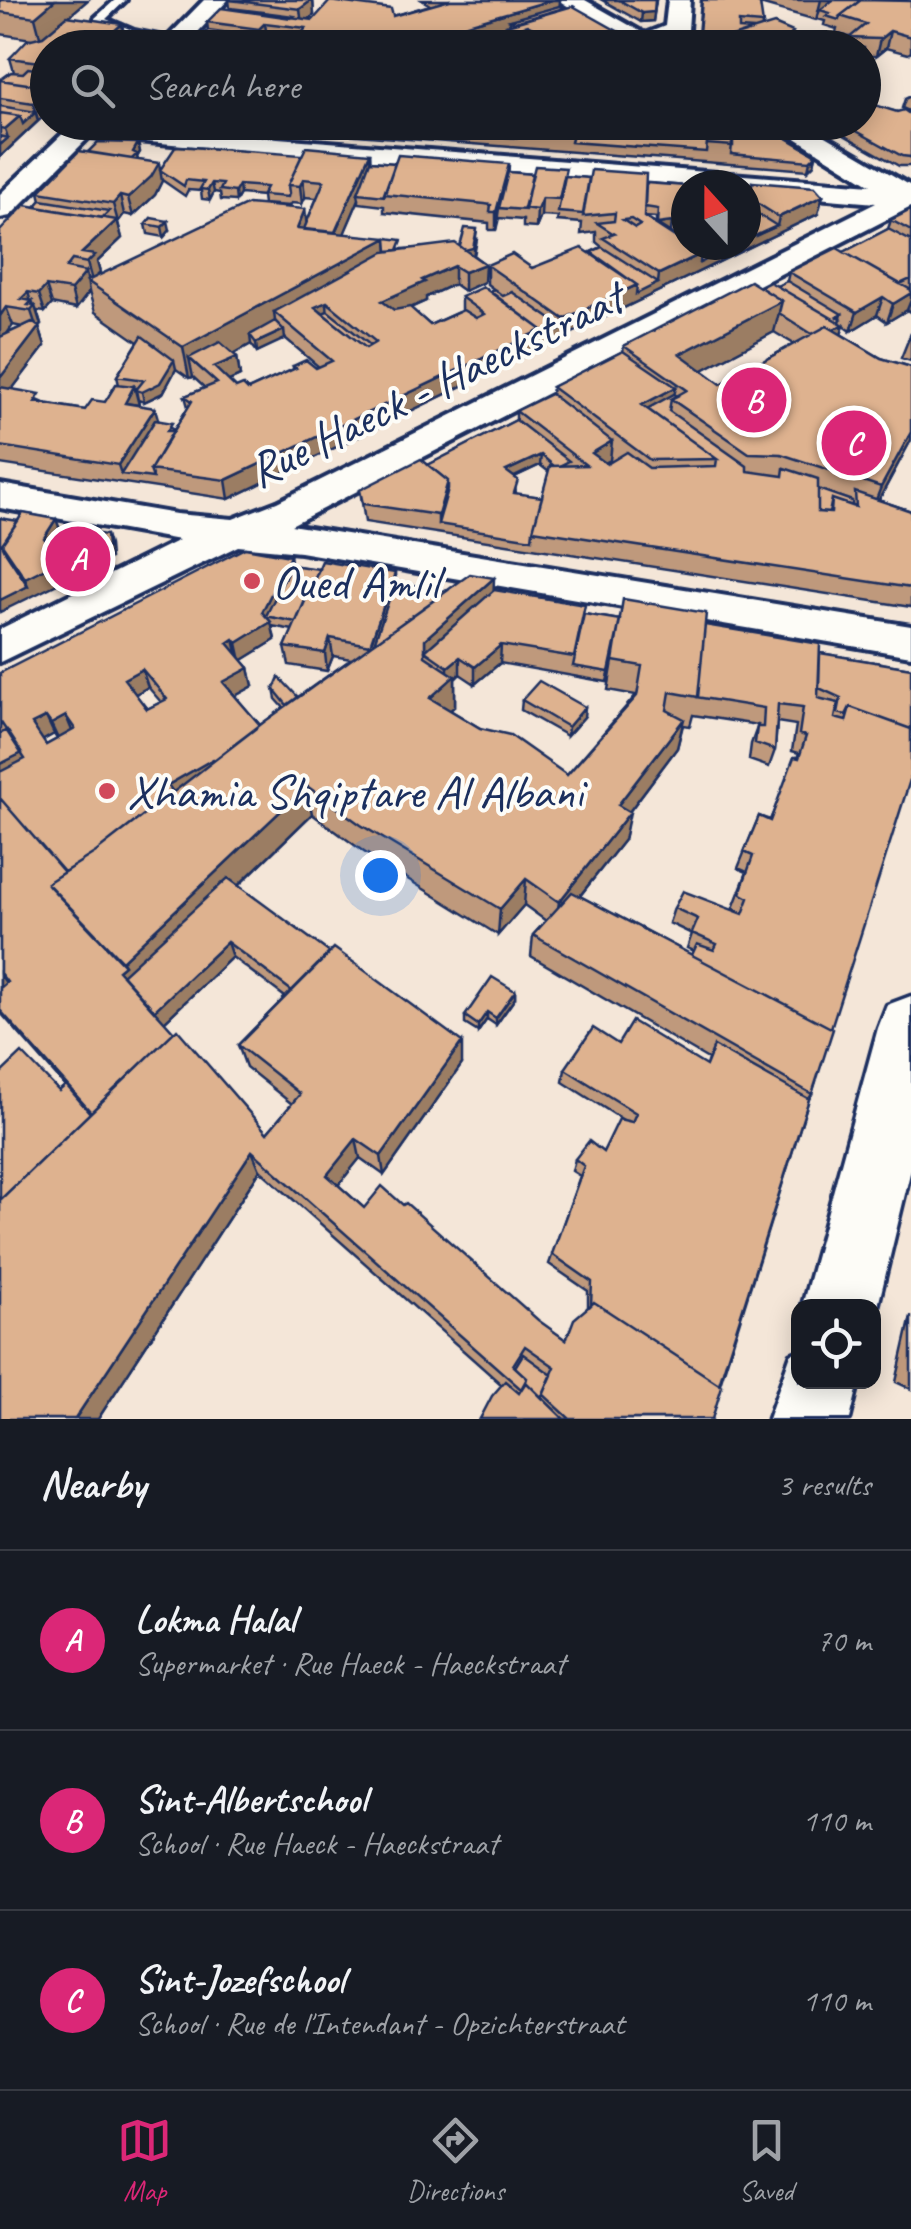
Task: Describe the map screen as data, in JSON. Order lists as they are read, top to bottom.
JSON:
{
  "streets": {
    "street": ["Rue Haeck - Haeckstraat"]
  },
  "places": ["Oued Amlil", "Xhamia Shqiptare Al Albani"],
  "north": "top",
  "page": {
    "search": "Search here",
    "pins": ["B", "C", "A"],
    "heading": ["Nearby", "3 results"],
    "list": [
      {
        "mark": "A",
        "name": "Lokma Halal",
        "note": "Supermarket · Rue Haeck - Haeckstraat",
        "value": "70 m"
      },
      {
        "mark": "B",
        "name": "Sint-Albertschool",
        "note": "School · Rue Haeck - Haeckstraat",
        "value": "110 m"
      },
      {
        "mark": "C",
        "name": "Sint-Jozefschool",
        "note": "School · Rue de l'Intendant - Opzichterstraat",
        "value": "110 m"
      }
    ],
    "nav": ["Map", "Directions", "Saved"]
  }
}
